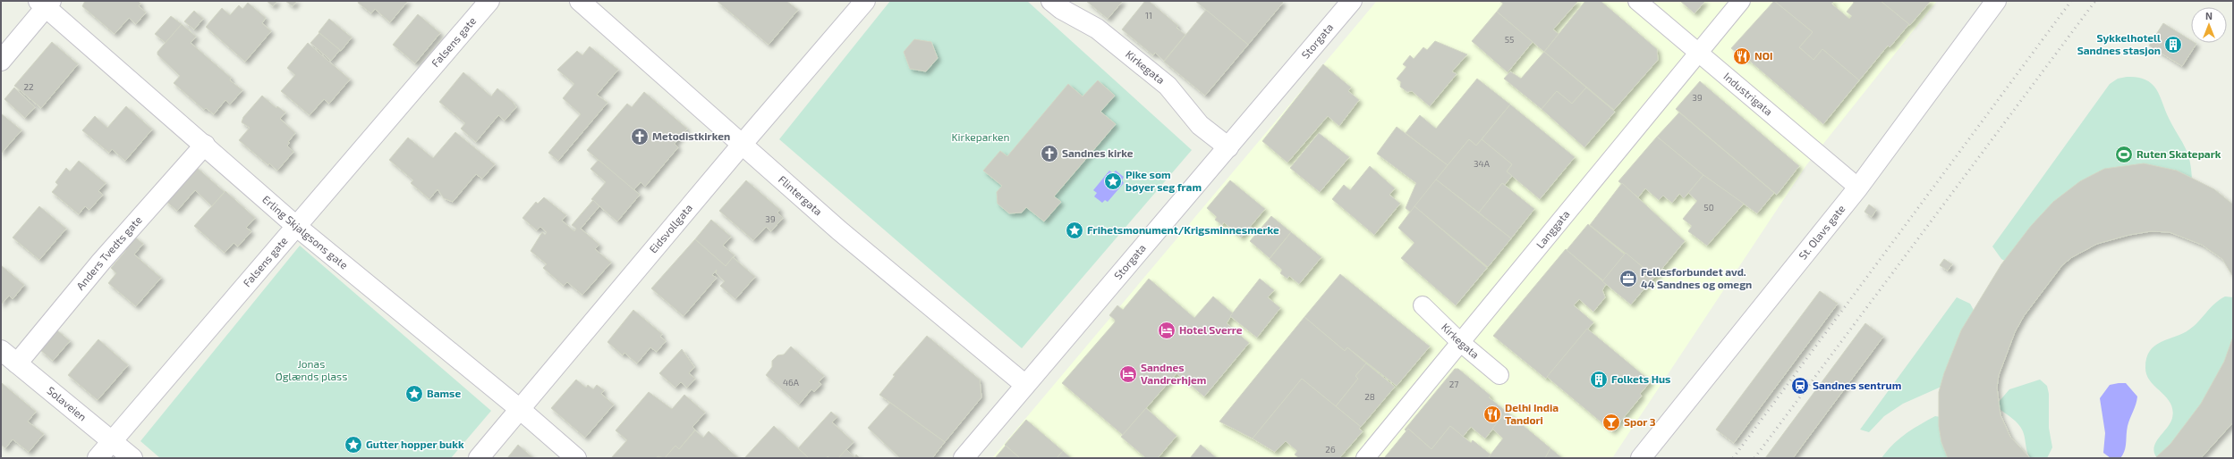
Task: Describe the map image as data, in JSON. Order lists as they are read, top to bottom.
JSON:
{
  "streets": {
    "street": [
      "Storgata",
      "Falsens gate",
      "Kirkegata",
      "Industrigata",
      "Flintergata",
      "Eidsvollgata",
      "Langgata",
      "Erling Skjalgsons gate",
      "St. Olavs gate",
      "Anders Tvedts gate",
      "Solaveien"
    ]
  },
  "crossings": [
    ["Storgata", "Kirkegata"],
    ["Storgata", "Flintergata"],
    ["Falsens gate", "Erling Skjalgsons gate"],
    ["Falsens gate", "Solaveien"],
    ["Kirkegata", "Langgata"],
    ["Industrigata", "Langgata"],
    ["Industrigata", "St. Olavs gate"],
    ["Flintergata", "Eidsvollgata"],
    ["Eidsvollgata", "Erling Skjalgsons gate"],
    ["Erling Skjalgsons gate", "Anders Tvedts gate"],
    ["Anders Tvedts gate", "Solaveien"]
  ],
  "parks": ["Kirkeparken", "Jonas Øglænds plass"],
  "places": {
    "building": ["Sykkelhotell Sandnes stasjon", "Folkets Hus"],
    "restaurant": ["NOI", "Delhi India Tandori"],
    "church": ["Metodistkirken", "Sandnes kirke"],
    "sports": ["Ruten Skatepark"],
    "place": [
      "Pike som bøyer seg fram",
      "Frihetsmonument/Krigsminnesmerke",
      "Bamse",
      "Gutter hopper bukk"
    ],
    "office": ["Fellesforbundet avd. 44 Sandnes og omegn"],
    "hotel": ["Hotel Sverre", "Sandnes Vandrerhjem"],
    "station": ["Sandnes sentrum"],
    "bar": ["Spor 3"]
  },
  "house_numbers": [
    "11",
    "55",
    "22",
    "39",
    "34A",
    "50",
    "39",
    "46A",
    "27",
    "28",
    "26"
  ],
  "north": "top"
}
